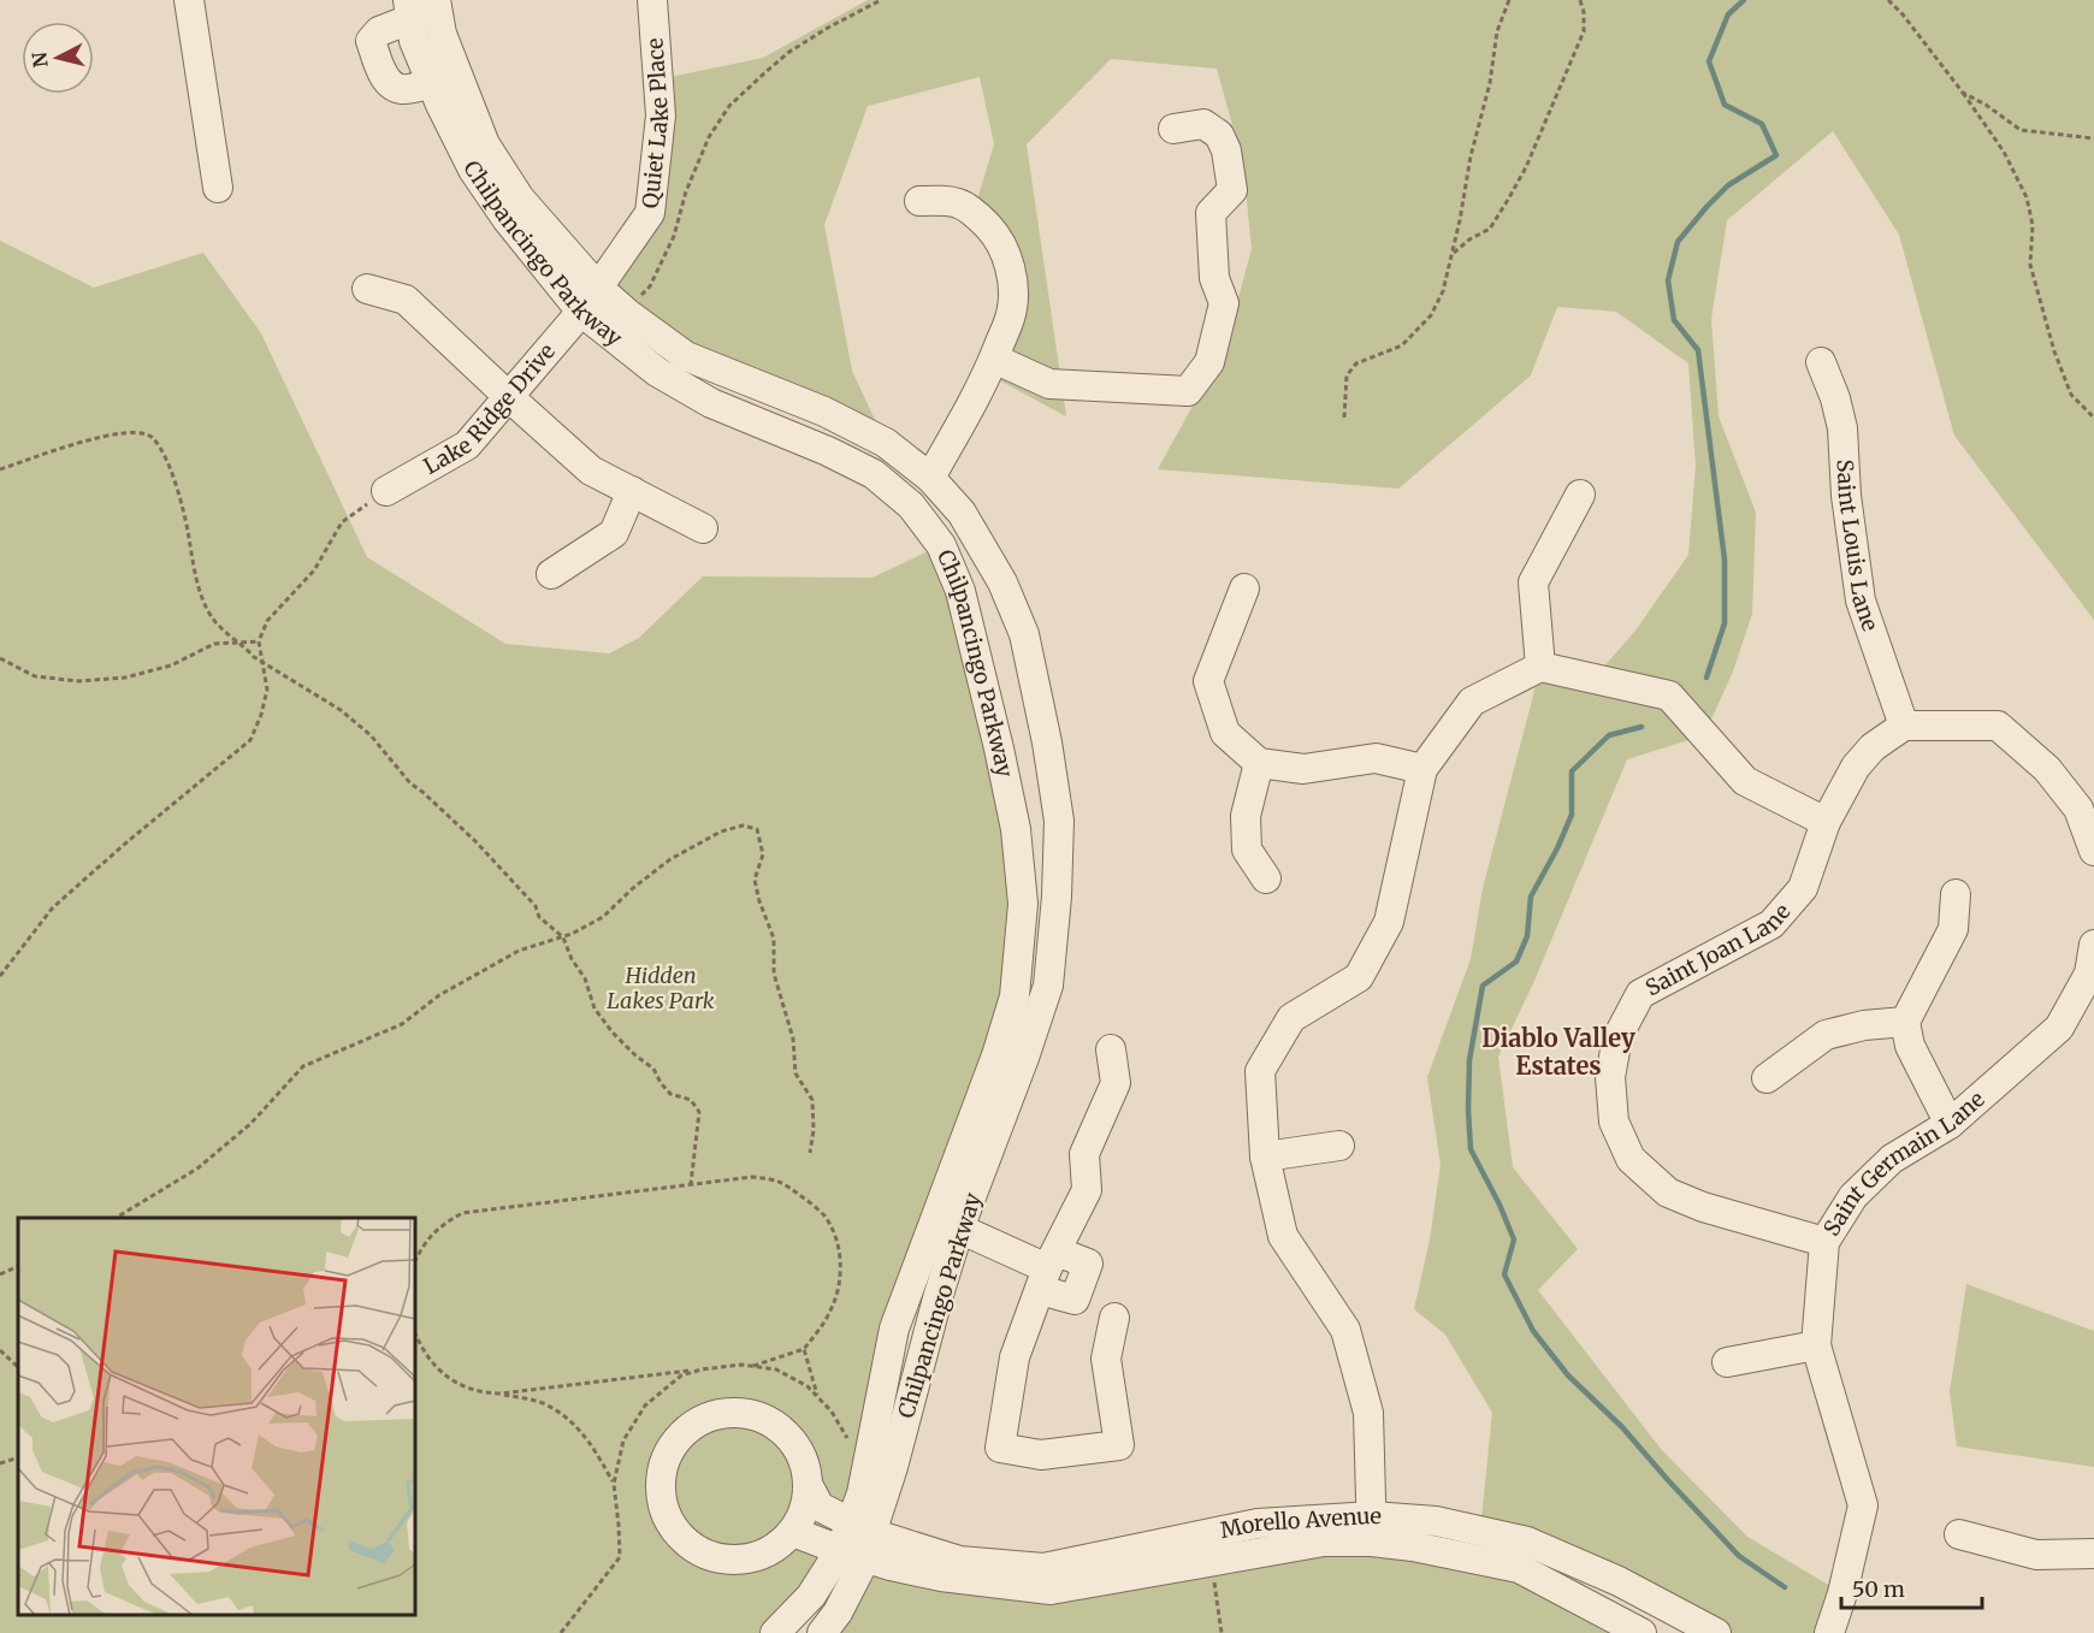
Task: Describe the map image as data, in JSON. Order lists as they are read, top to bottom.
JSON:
{
  "streets": {
    "street": [
      "Quiet Lake Place",
      "Chilpancingo Parkway",
      "Lake Ridge Drive",
      "Saint Louis Lane",
      "Saint Joan Lane",
      "Saint Germain Lane",
      "Morello Avenue"
    ]
  },
  "crossings": [
    ["Quiet Lake Place", "Chilpancingo Parkway"],
    ["Quiet Lake Place", "Lake Ridge Drive"],
    ["Chilpancingo Parkway", "Lake Ridge Drive"],
    ["Chilpancingo Parkway", "Morello Avenue"],
    ["Saint Joan Lane", "Saint Germain Lane"]
  ],
  "districts": ["Diablo Valley Estates"],
  "parks": ["Hidden Lakes Park"],
  "scale_bar": "50 m",
  "north": "left"
}
